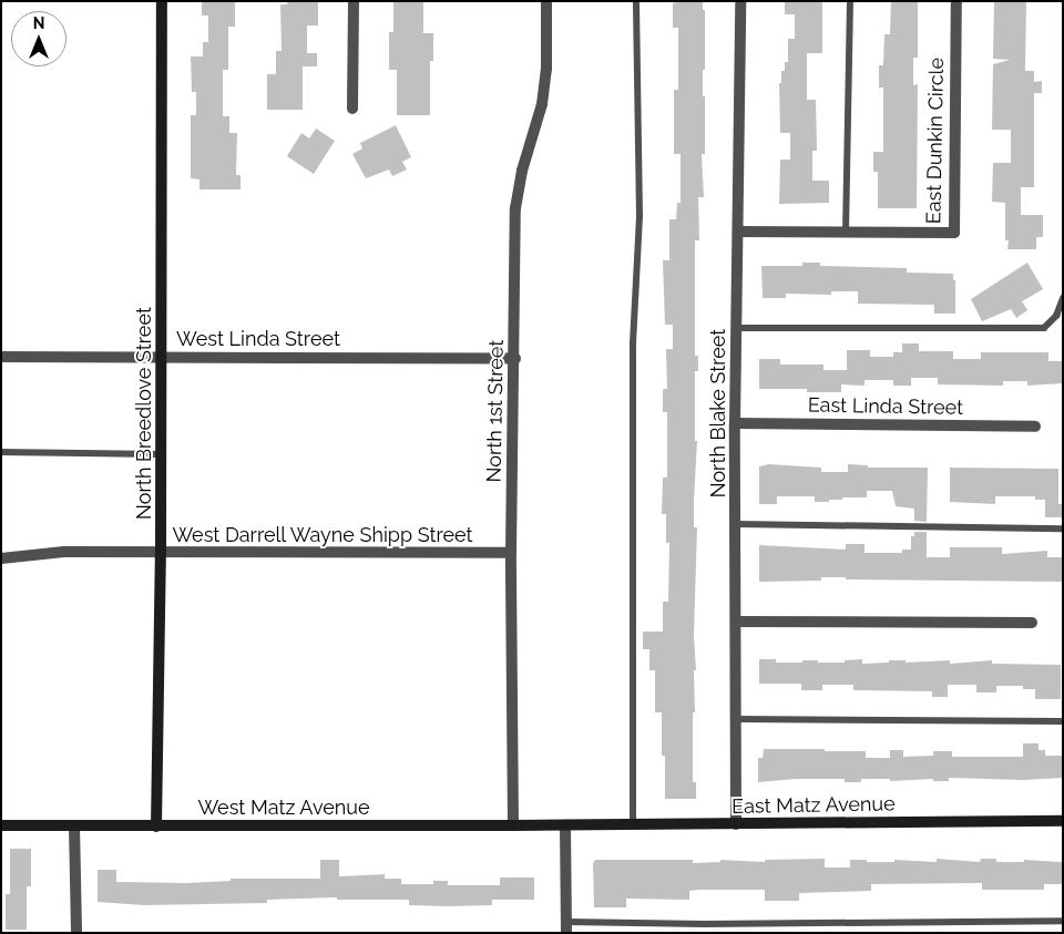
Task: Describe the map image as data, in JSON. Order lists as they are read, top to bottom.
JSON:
{
  "streets": {
    "street": [
      "East Dunkin Circle",
      "West Linda Street",
      "East Linda Street",
      "North 1st Street",
      "North Breedlove Street",
      "North Blake Street",
      "West Darrell Wayne Shipp Street",
      "East Matz Avenue",
      "West Matz Avenue"
    ]
  },
  "crossings": [
    ["East Dunkin Circle", "North Blake Street"],
    ["West Linda Street", "North 1st Street"],
    ["West Linda Street", "North Breedlove Street"],
    ["East Linda Street", "North Blake Street"],
    ["North 1st Street", "West Darrell Wayne Shipp Street"],
    ["North 1st Street", "West Matz Avenue"],
    ["North Breedlove Street", "West Darrell Wayne Shipp Street"],
    ["North Breedlove Street", "West Matz Avenue"],
    ["North Blake Street", "East Matz Avenue"],
    ["East Matz Avenue", "West Matz Avenue"]
  ],
  "north": "top"
}
